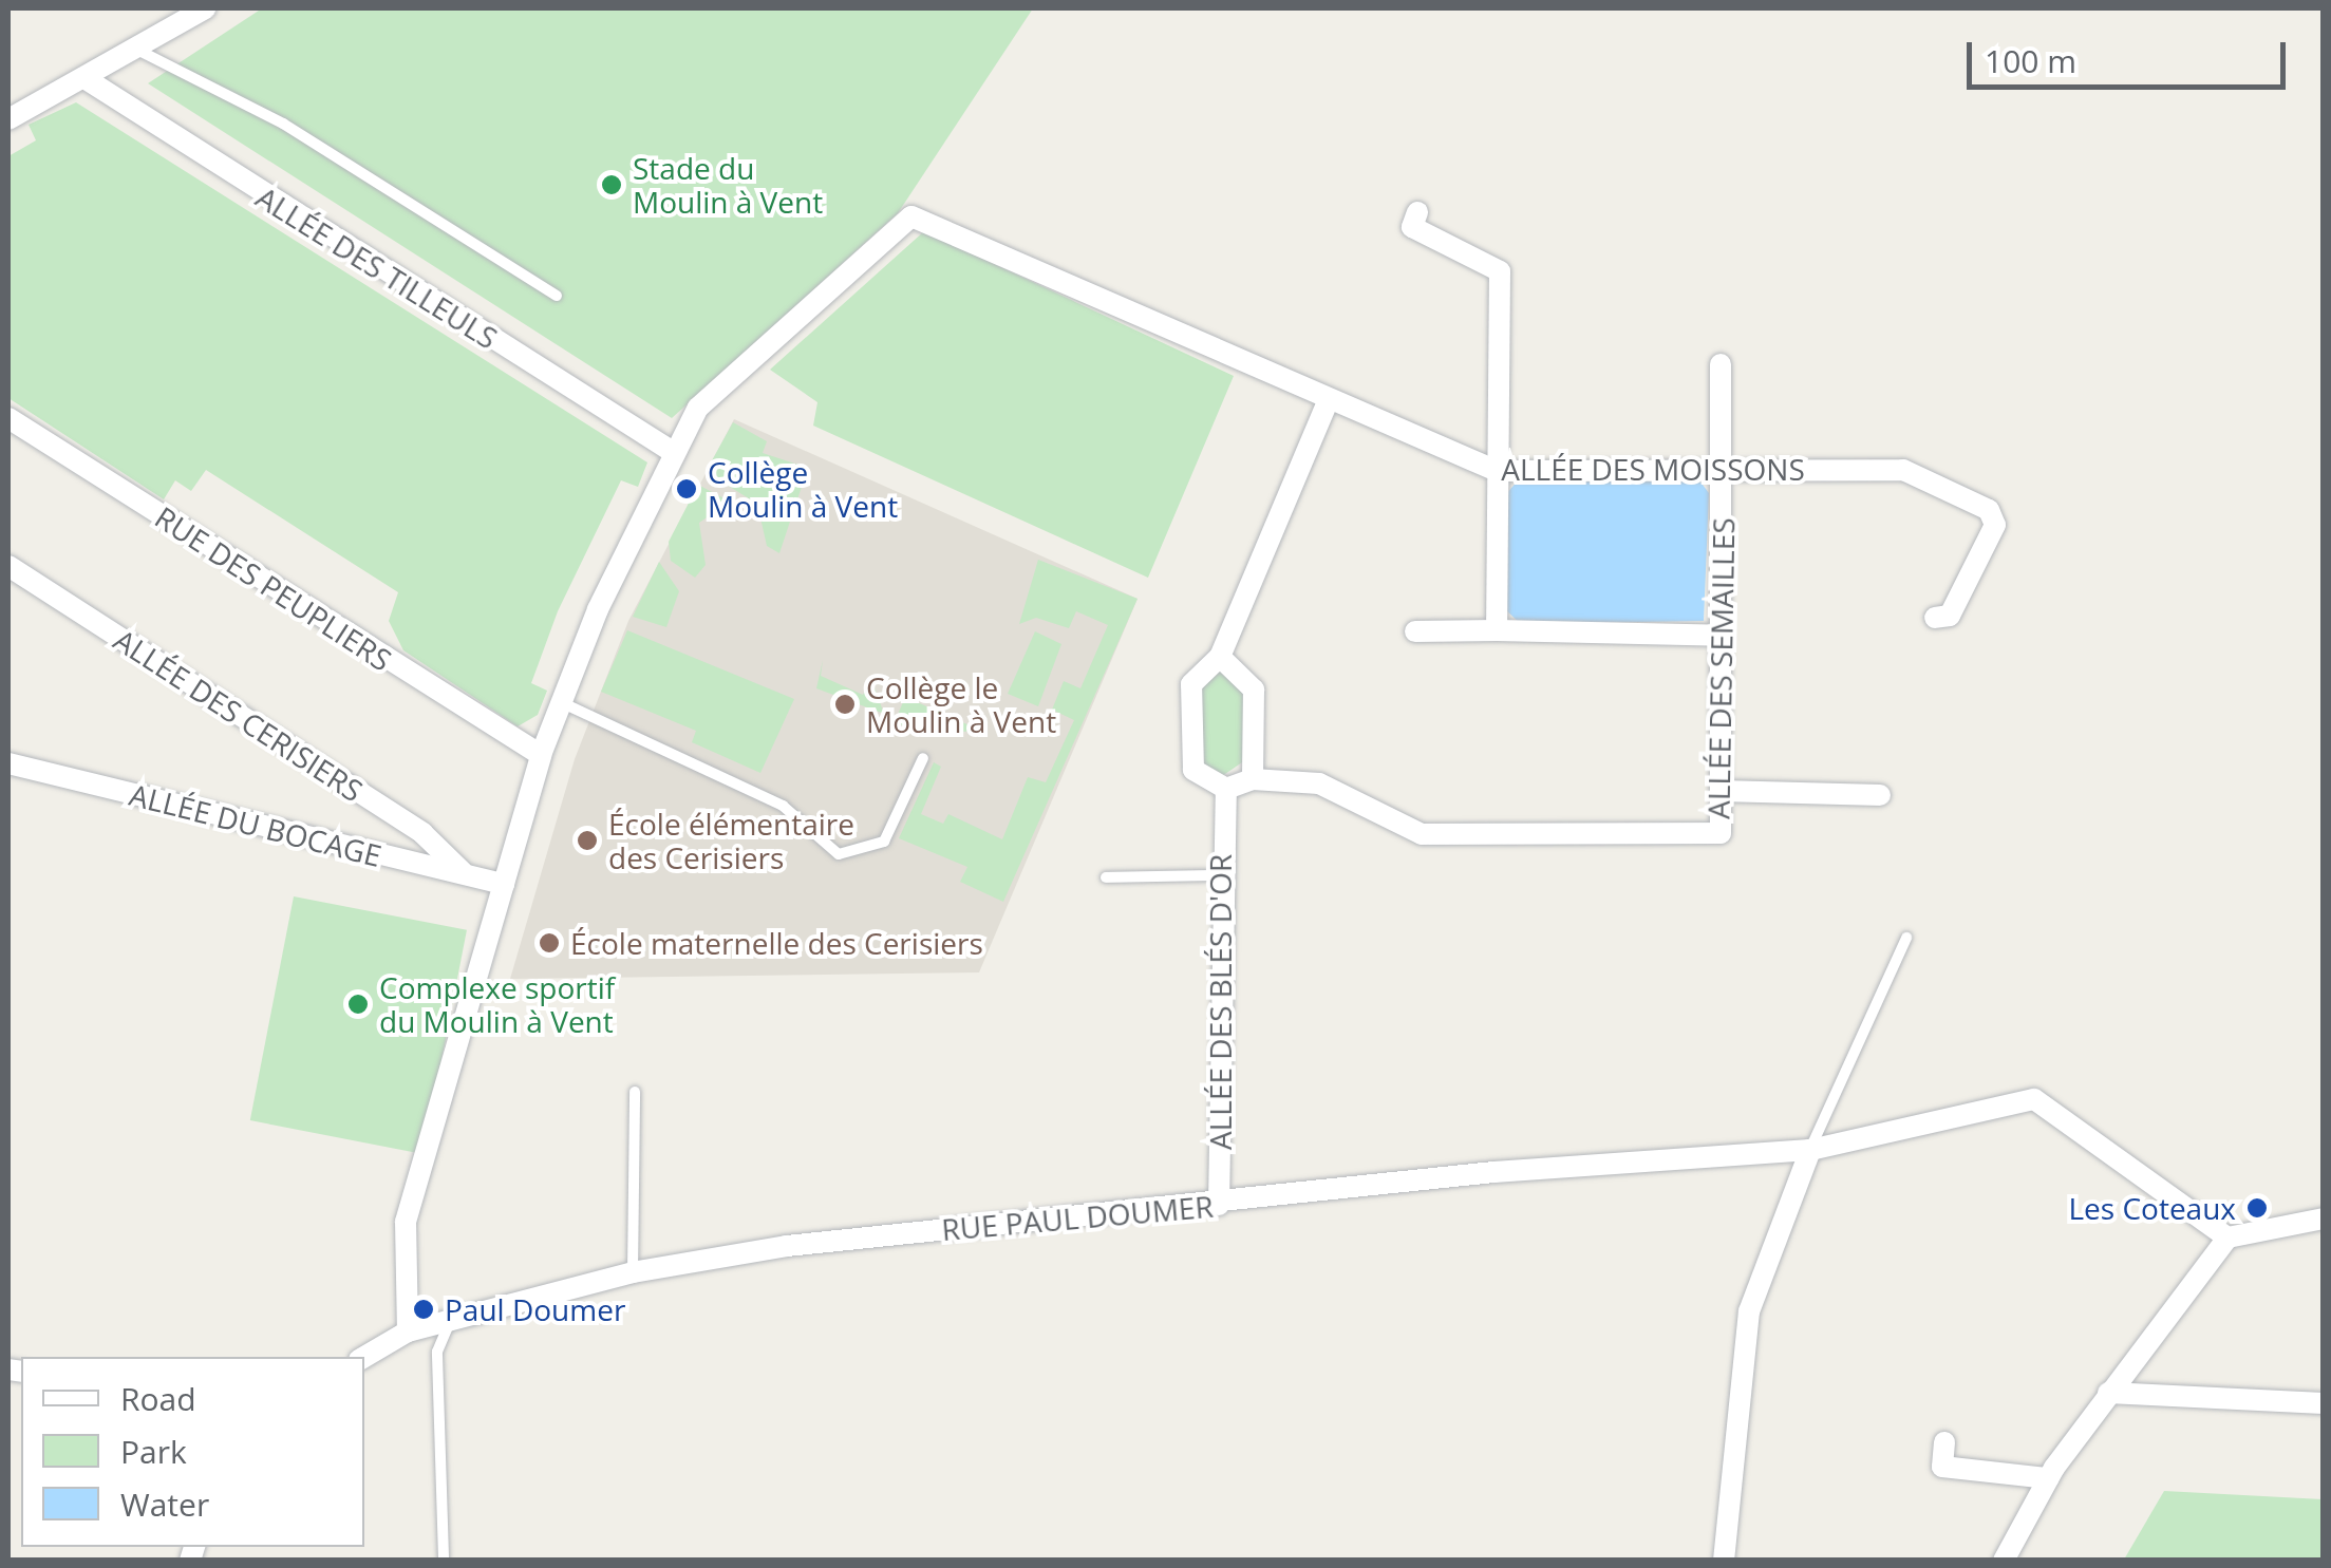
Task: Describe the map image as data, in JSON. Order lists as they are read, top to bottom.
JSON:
{
  "streets": {
    "street": [
      "ALLÉE DES TILLEULS",
      "ALLÉE DES MOISSONS",
      "RUE DES PEUPLIERS",
      "ALLÉE DES SEMAILLES",
      "ALLÉE DES CERISIERS",
      "ALLÉE DU BOCAGE",
      "ALLÉE DES BLÉS D'OR",
      "RUE PAUL DOUMER"
    ]
  },
  "crossings": [
    ["ALLÉE DES TILLEULS", "ALLÉE DES MOISSONS"],
    ["ALLÉE DES MOISSONS", "ALLÉE DES SEMAILLES"],
    ["ALLÉE DES SEMAILLES", "ALLÉE DES BLÉS D'OR"],
    ["ALLÉE DES CERISIERS", "ALLÉE DU BOCAGE"],
    ["ALLÉE DES BLÉS D'OR", "RUE PAUL DOUMER"]
  ],
  "places": [
    "Stade du Moulin à Vent",
    "Collège Moulin à Vent",
    "Collège le Moulin à Vent",
    "École élémentaire des Cerisiers",
    "École maternelle des Cerisiers",
    "Complexe sportif du Moulin à Vent",
    "Les Coteaux",
    "Paul Doumer"
  ],
  "legend": ["Road", "Park", "Water"],
  "scale_bar": "100 m"
}
